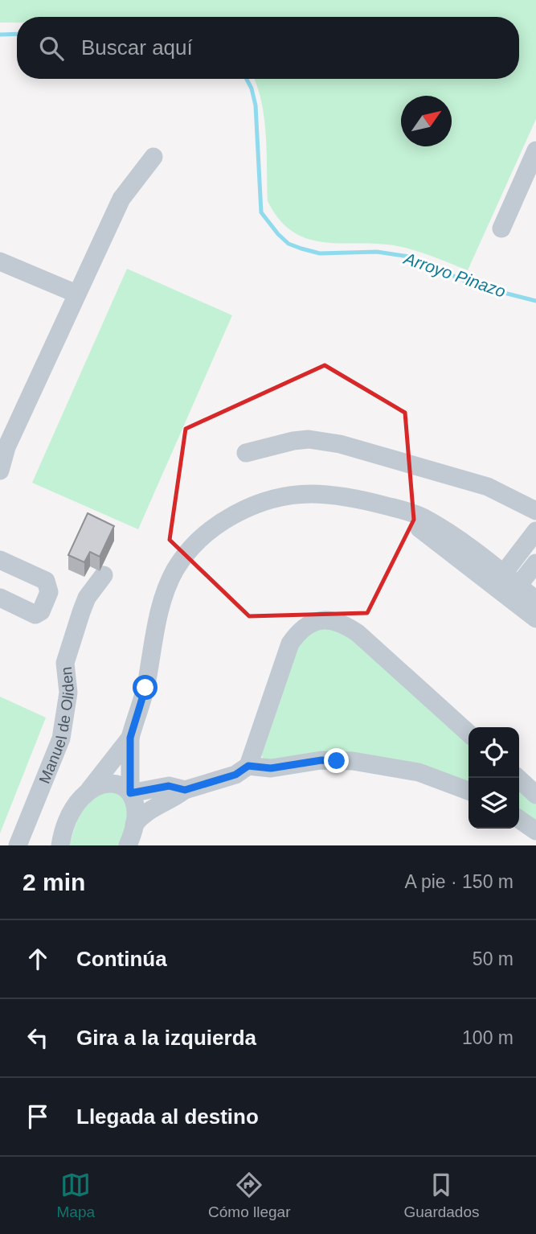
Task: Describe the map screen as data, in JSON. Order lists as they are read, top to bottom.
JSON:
{
  "streets": {
    "street": ["Manuel de Oliden"]
  },
  "water": ["Arroyo Pinazo"],
  "north": "top right",
  "page": {
    "search": "Buscar aquí",
    "heading": ["2 min", "A pie · 150 m"],
    "list": [
      ["Continúa", "50 m"],
      ["Gira a la izquierda", "100 m"],
      "Llegada al destino"
    ],
    "nav": ["Mapa", "Cómo llegar", "Guardados"]
  }
}
